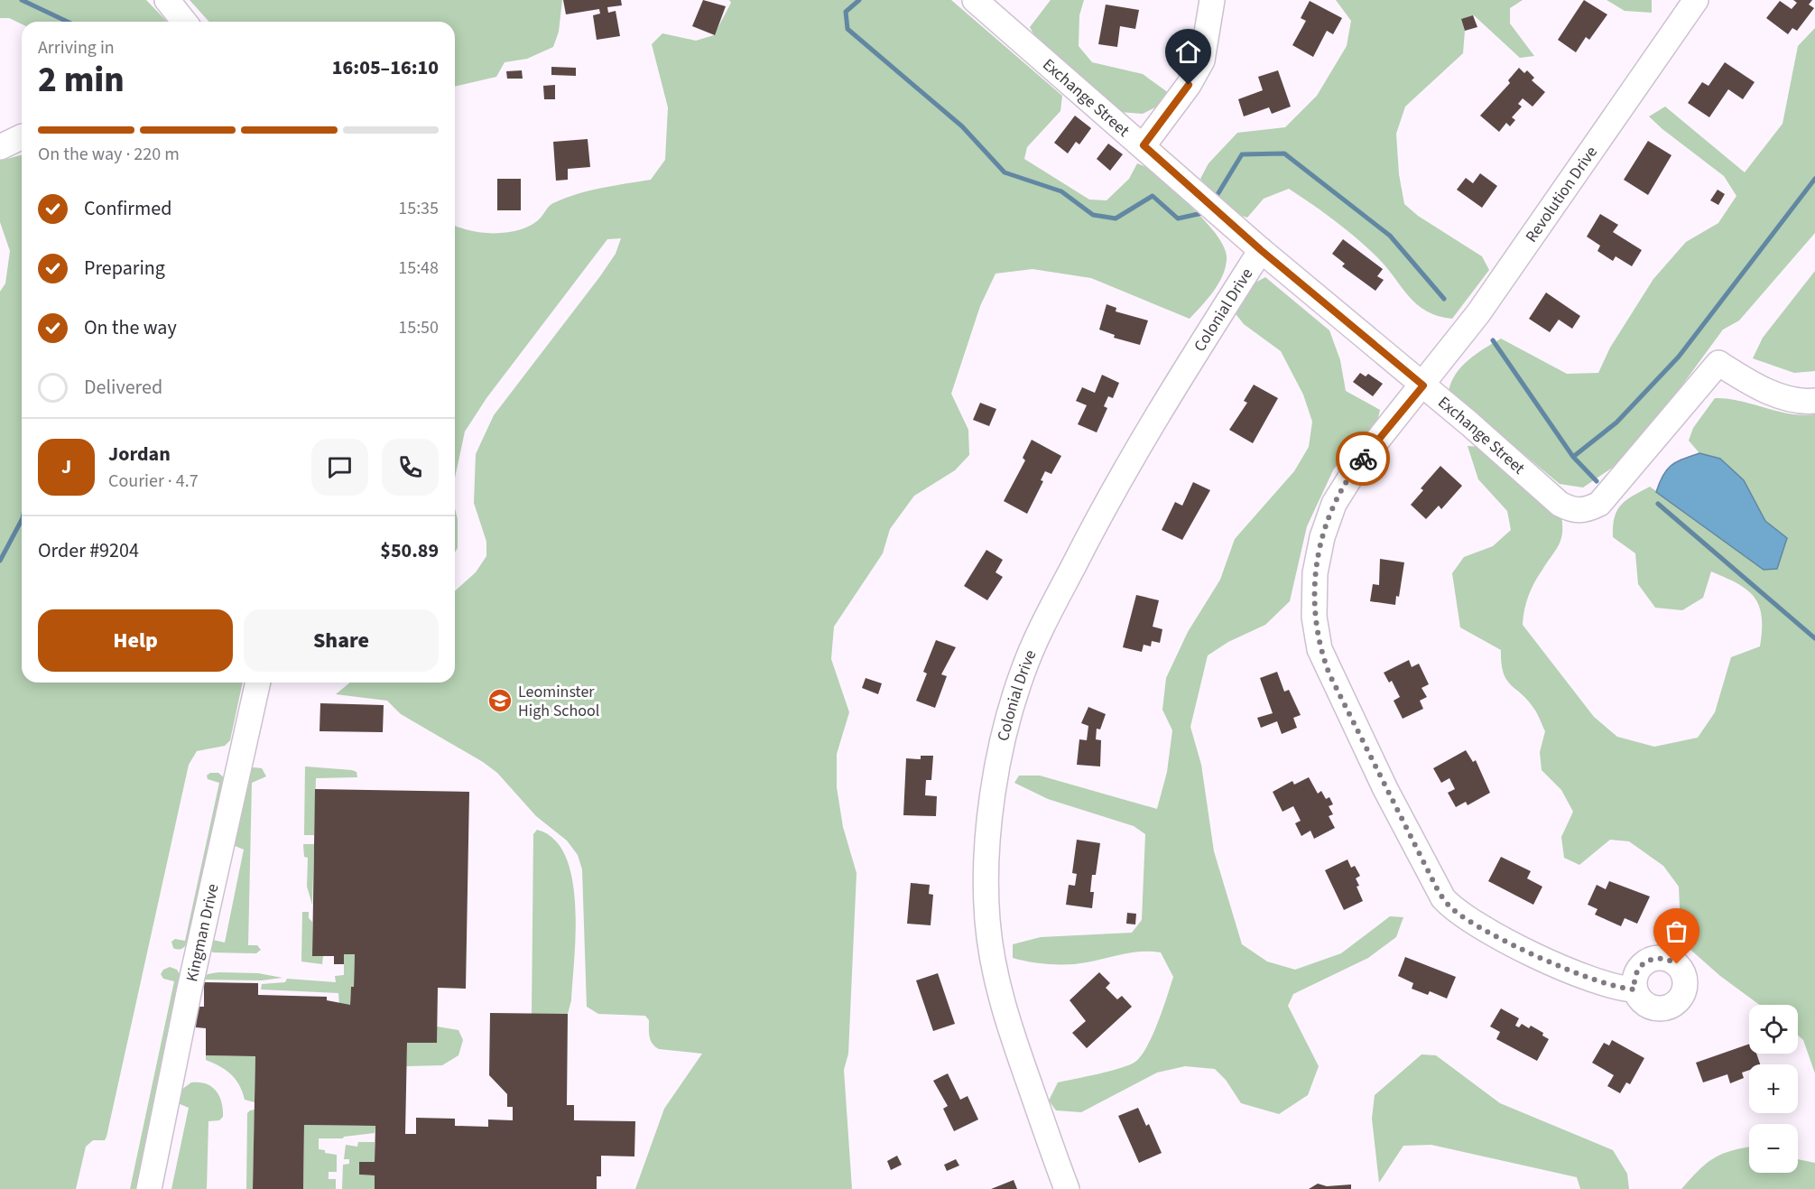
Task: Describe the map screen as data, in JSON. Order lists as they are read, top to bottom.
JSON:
{
  "streets": {
    "street": [
      "Exchange Street",
      "Revolution Drive",
      "Colonial Drive",
      "Kingman Drive"
    ]
  },
  "crossings": [
    ["Exchange Street", "Revolution Drive"],
    ["Exchange Street", "Colonial Drive"]
  ],
  "places": {
    "school or university": ["Leominster High School"]
  },
  "page": {
    "heading": ["2 min", "Arriving in", "16:05–16:10"],
    "panel": [
      "Jordan",
      "Courier · 4.7",
      "Order #9204",
      "$50.89"
    ],
    "bar": "On the way · 220 m",
    "list": [
      ["Confirmed", "15:35"],
      ["Preparing", "15:48"],
      ["On the way", "15:50"],
      "Delivered"
    ],
    "round": "J",
    "buttons": ["Help", "Share"],
    "map_buttons": ["+", "−"]
  }
}
